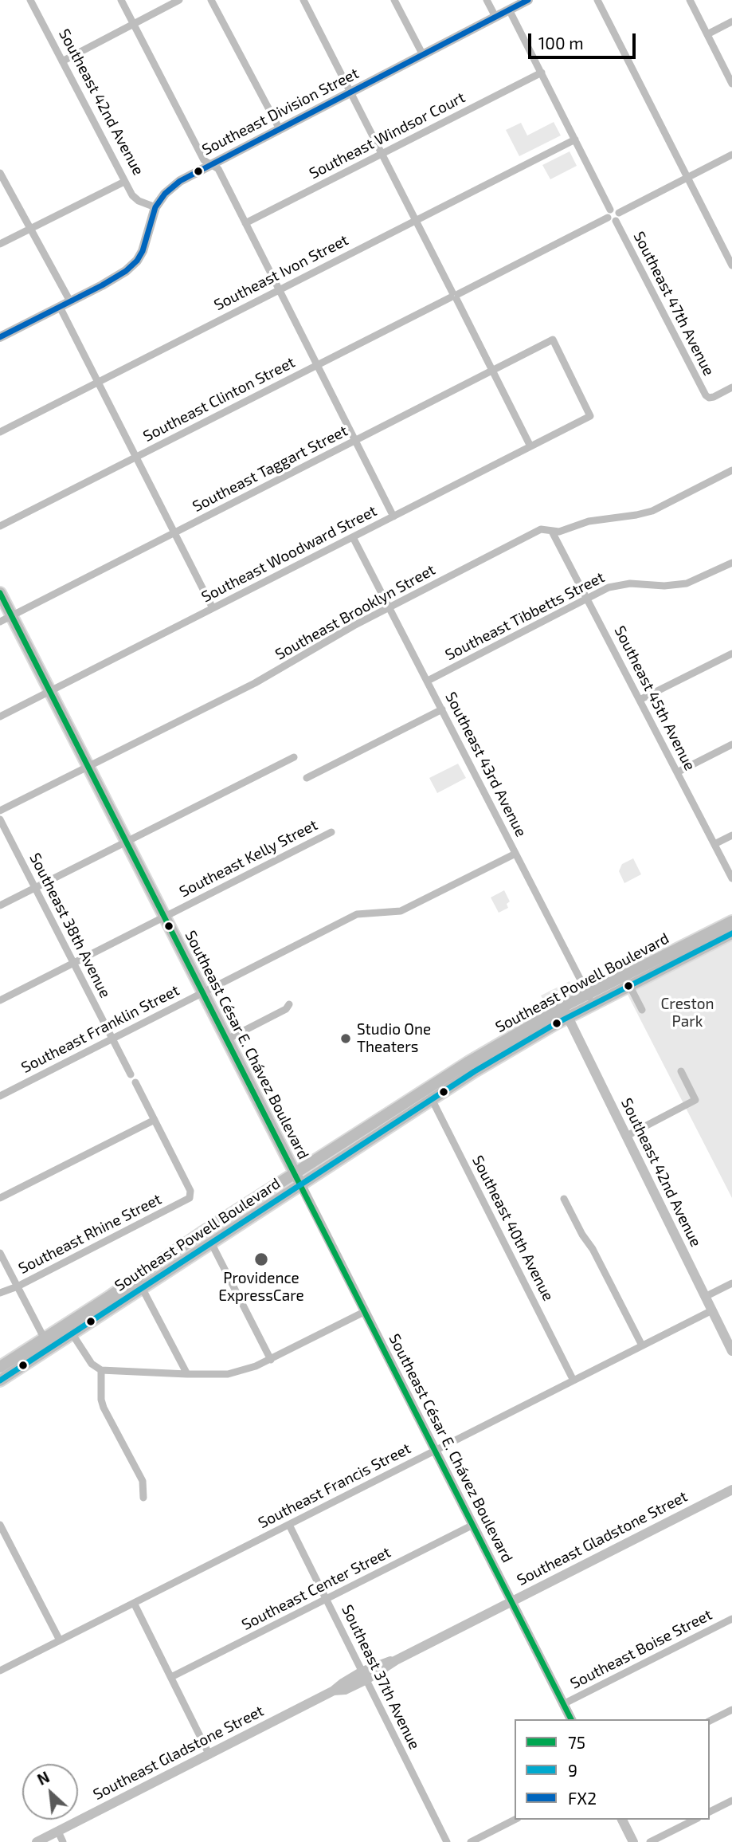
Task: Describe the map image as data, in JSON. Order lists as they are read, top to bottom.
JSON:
{
  "streets": {
    "main road": [
      "Southeast 42nd Avenue",
      "Southeast Division Street",
      "Southeast Powell Boulevard",
      "Southeast César E. Chávez Boulevard",
      "Southeast Gladstone Street"
    ],
    "street": [
      "Southeast Windsor Court",
      "Southeast Ivon Street",
      "Southeast 47th Avenue",
      "Southeast Clinton Street",
      "Southeast Taggart Street",
      "Southeast Woodward Street",
      "Southeast Brooklyn Street",
      "Southeast Tibbetts Street",
      "Southeast 45th Avenue",
      "Southeast 43rd Avenue",
      "Southeast Kelly Street",
      "Southeast 38th Avenue",
      "Southeast Franklin Street",
      "Southeast 40th Avenue",
      "Southeast Rhine Street",
      "Southeast Francis Street",
      "Southeast Center Street",
      "Southeast Boise Street",
      "Southeast 37th Avenue"
    ]
  },
  "crossings": [
    ["Southeast 42nd Avenue", "Southeast Division Street"],
    ["Southeast 42nd Avenue", "Southeast Powell Boulevard"],
    ["Southeast 42nd Avenue", "Southeast Francis Street"],
    ["Southeast 47th Avenue", "Southeast Clinton Street"],
    ["Southeast Taggart Street", "Southeast Woodward Street"],
    ["Southeast Taggart Street", "Southeast César E. Chávez Boulevard"],
    ["Southeast Woodward Street", "Southeast 43rd Avenue"],
    ["Southeast Woodward Street", "Southeast César E. Chávez Boulevard"],
    ["Southeast Brooklyn Street", "Southeast 45th Avenue"],
    ["Southeast Brooklyn Street", "Southeast 43rd Avenue"],
    ["Southeast Brooklyn Street", "Southeast César E. Chávez Boulevard"],
    ["Southeast Tibbetts Street", "Southeast 45th Avenue"],
    ["Southeast Tibbetts Street", "Southeast 43rd Avenue"],
    ["Southeast 43rd Avenue", "Southeast Powell Boulevard"],
    ["Southeast 43rd Avenue", "Southeast Franklin Street"],
    ["Southeast Kelly Street", "Southeast 38th Avenue"],
    ["Southeast Kelly Street", "Southeast César E. Chávez Boulevard"],
    ["Southeast 38th Avenue", "Southeast Franklin Street"],
    ["Southeast Powell Boulevard", "Southeast César E. Chávez Boulevard"],
    ["Southeast Powell Boulevard", "Southeast 40th Avenue"],
    ["Southeast Franklin Street", "Southeast César E. Chávez Boulevard"],
    ["Southeast César E. Chávez Boulevard", "Southeast Francis Street"],
    ["Southeast César E. Chávez Boulevard", "Southeast Gladstone Street"],
    ["Southeast César E. Chávez Boulevard", "Southeast Center Street"],
    ["Southeast César E. Chávez Boulevard", "Southeast Boise Street"],
    ["Southeast 40th Avenue", "Southeast Francis Street"],
    ["Southeast Francis Street", "Southeast 37th Avenue"],
    ["Southeast Gladstone Street", "Southeast 37th Avenue"],
    ["Southeast Center Street", "Southeast 37th Avenue"]
  ],
  "parks": ["Creston Park"],
  "places": ["Studio One Theaters", "Providence ExpressCare"],
  "lines": ["transit line FX2", "transit line 75", "transit line 9"],
  "legend": ["75", "9", "FX2"],
  "scale_bar": "100 m",
  "north": "top left"
}
